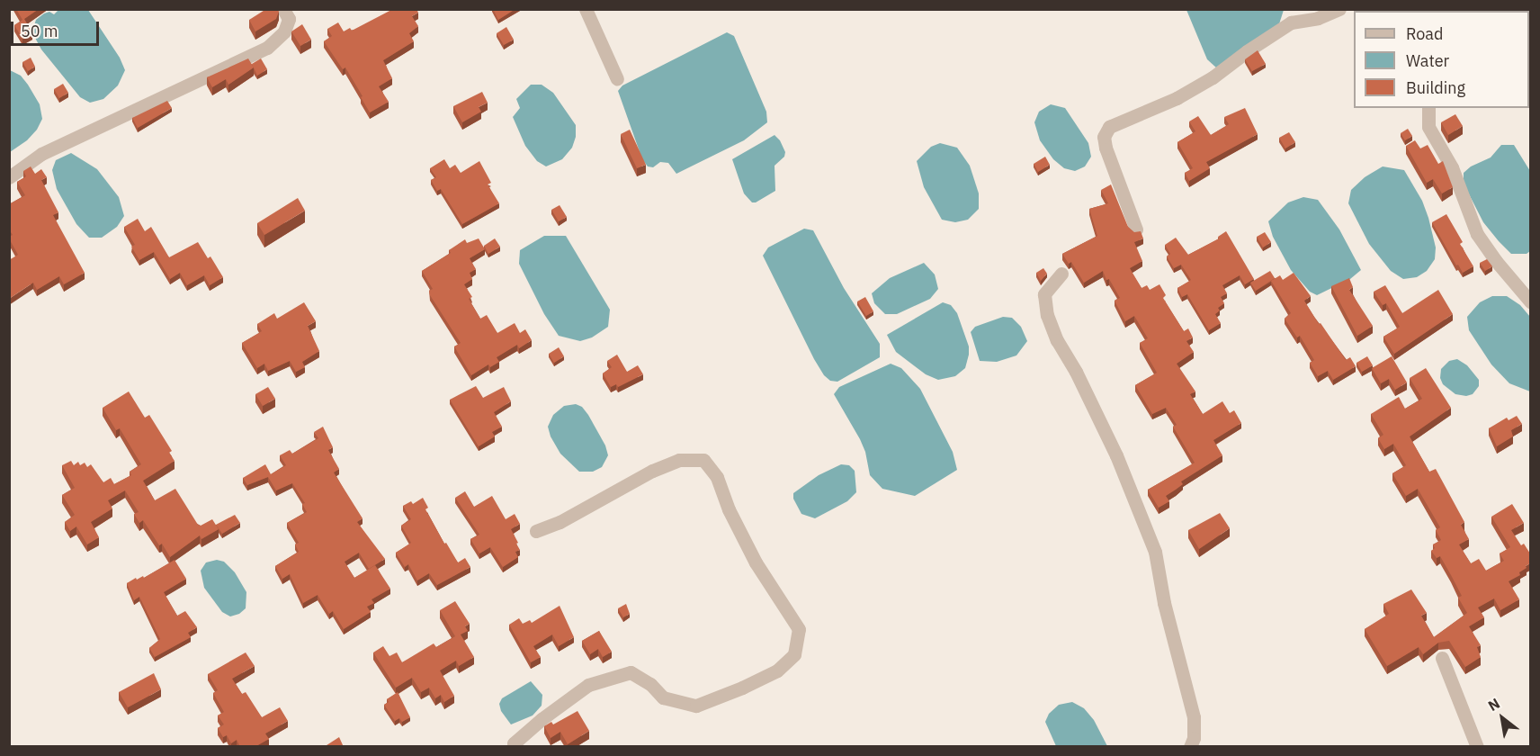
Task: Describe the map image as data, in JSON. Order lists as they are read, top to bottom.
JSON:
{
  "legend": ["Road", "Water", "Building"],
  "scale_bar": "50 m",
  "north": "top left"
}
